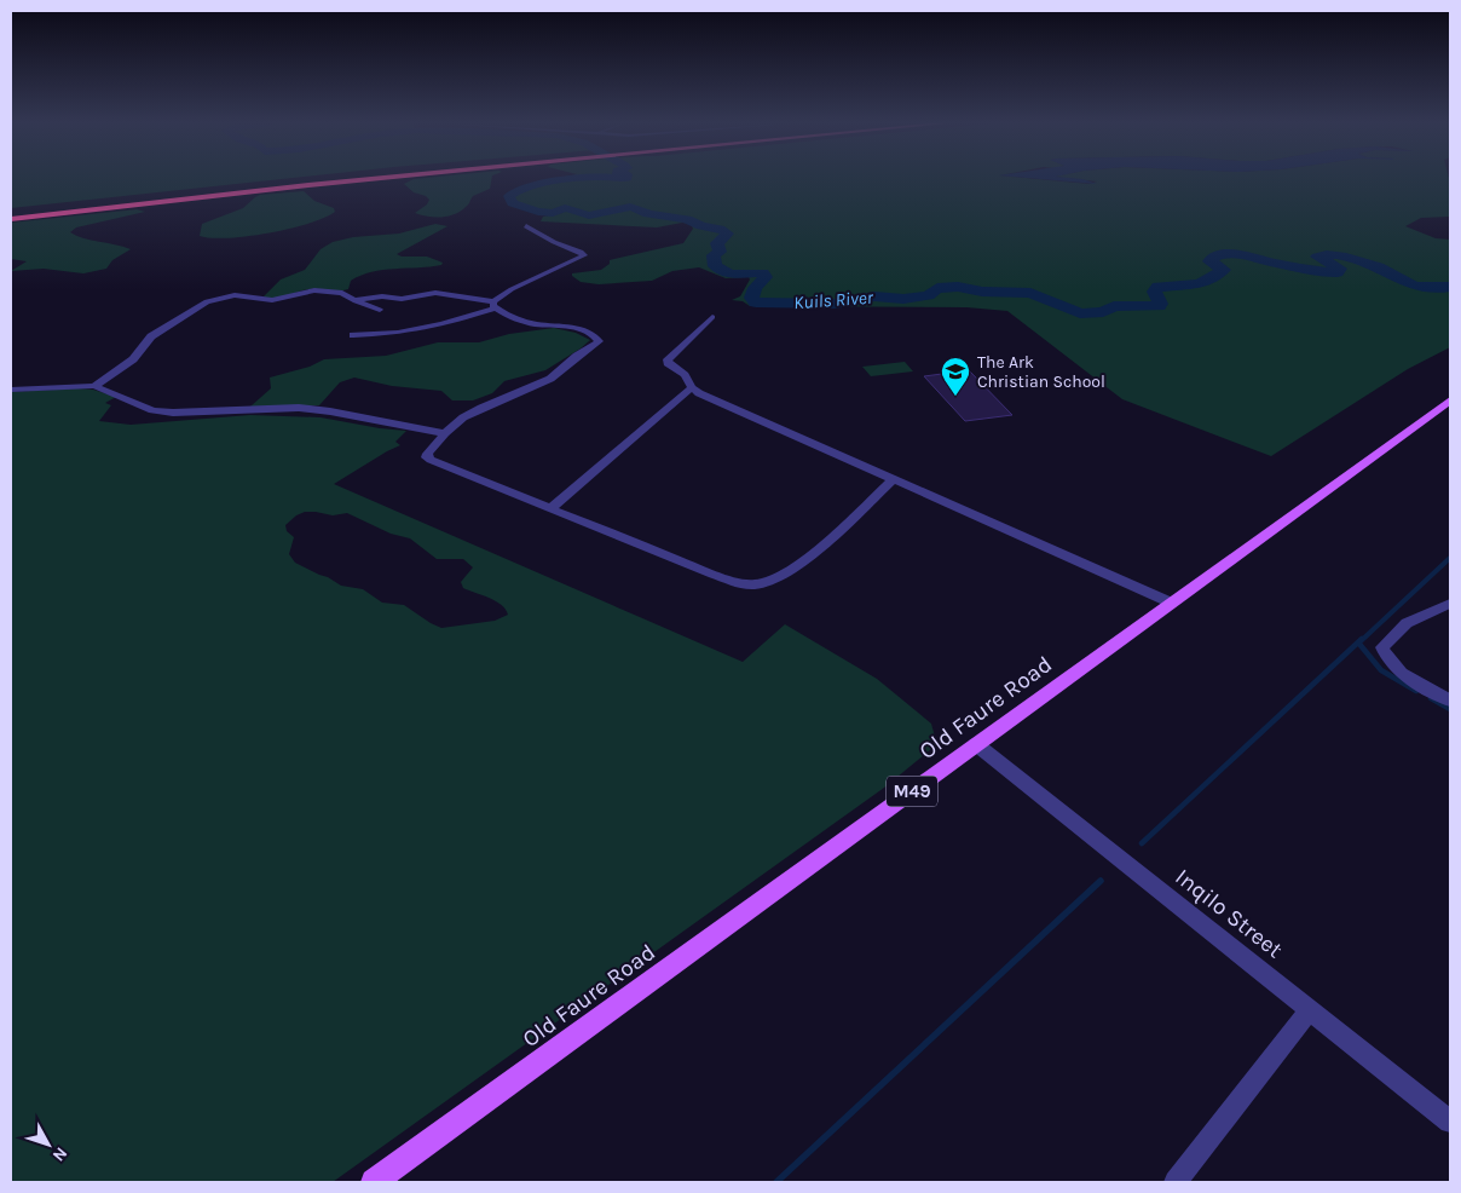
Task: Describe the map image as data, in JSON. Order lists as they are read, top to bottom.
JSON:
{
  "streets": {
    "main road": ["Old Faure Road", "M49"],
    "street": ["Inqilo Street"]
  },
  "crossings": [
    ["Old Faure Road", "Inqilo Street"]
  ],
  "water": ["Kuils River"],
  "places": {
    "school or university": ["The Ark Christian School"]
  },
  "north": "bottom right"
}
